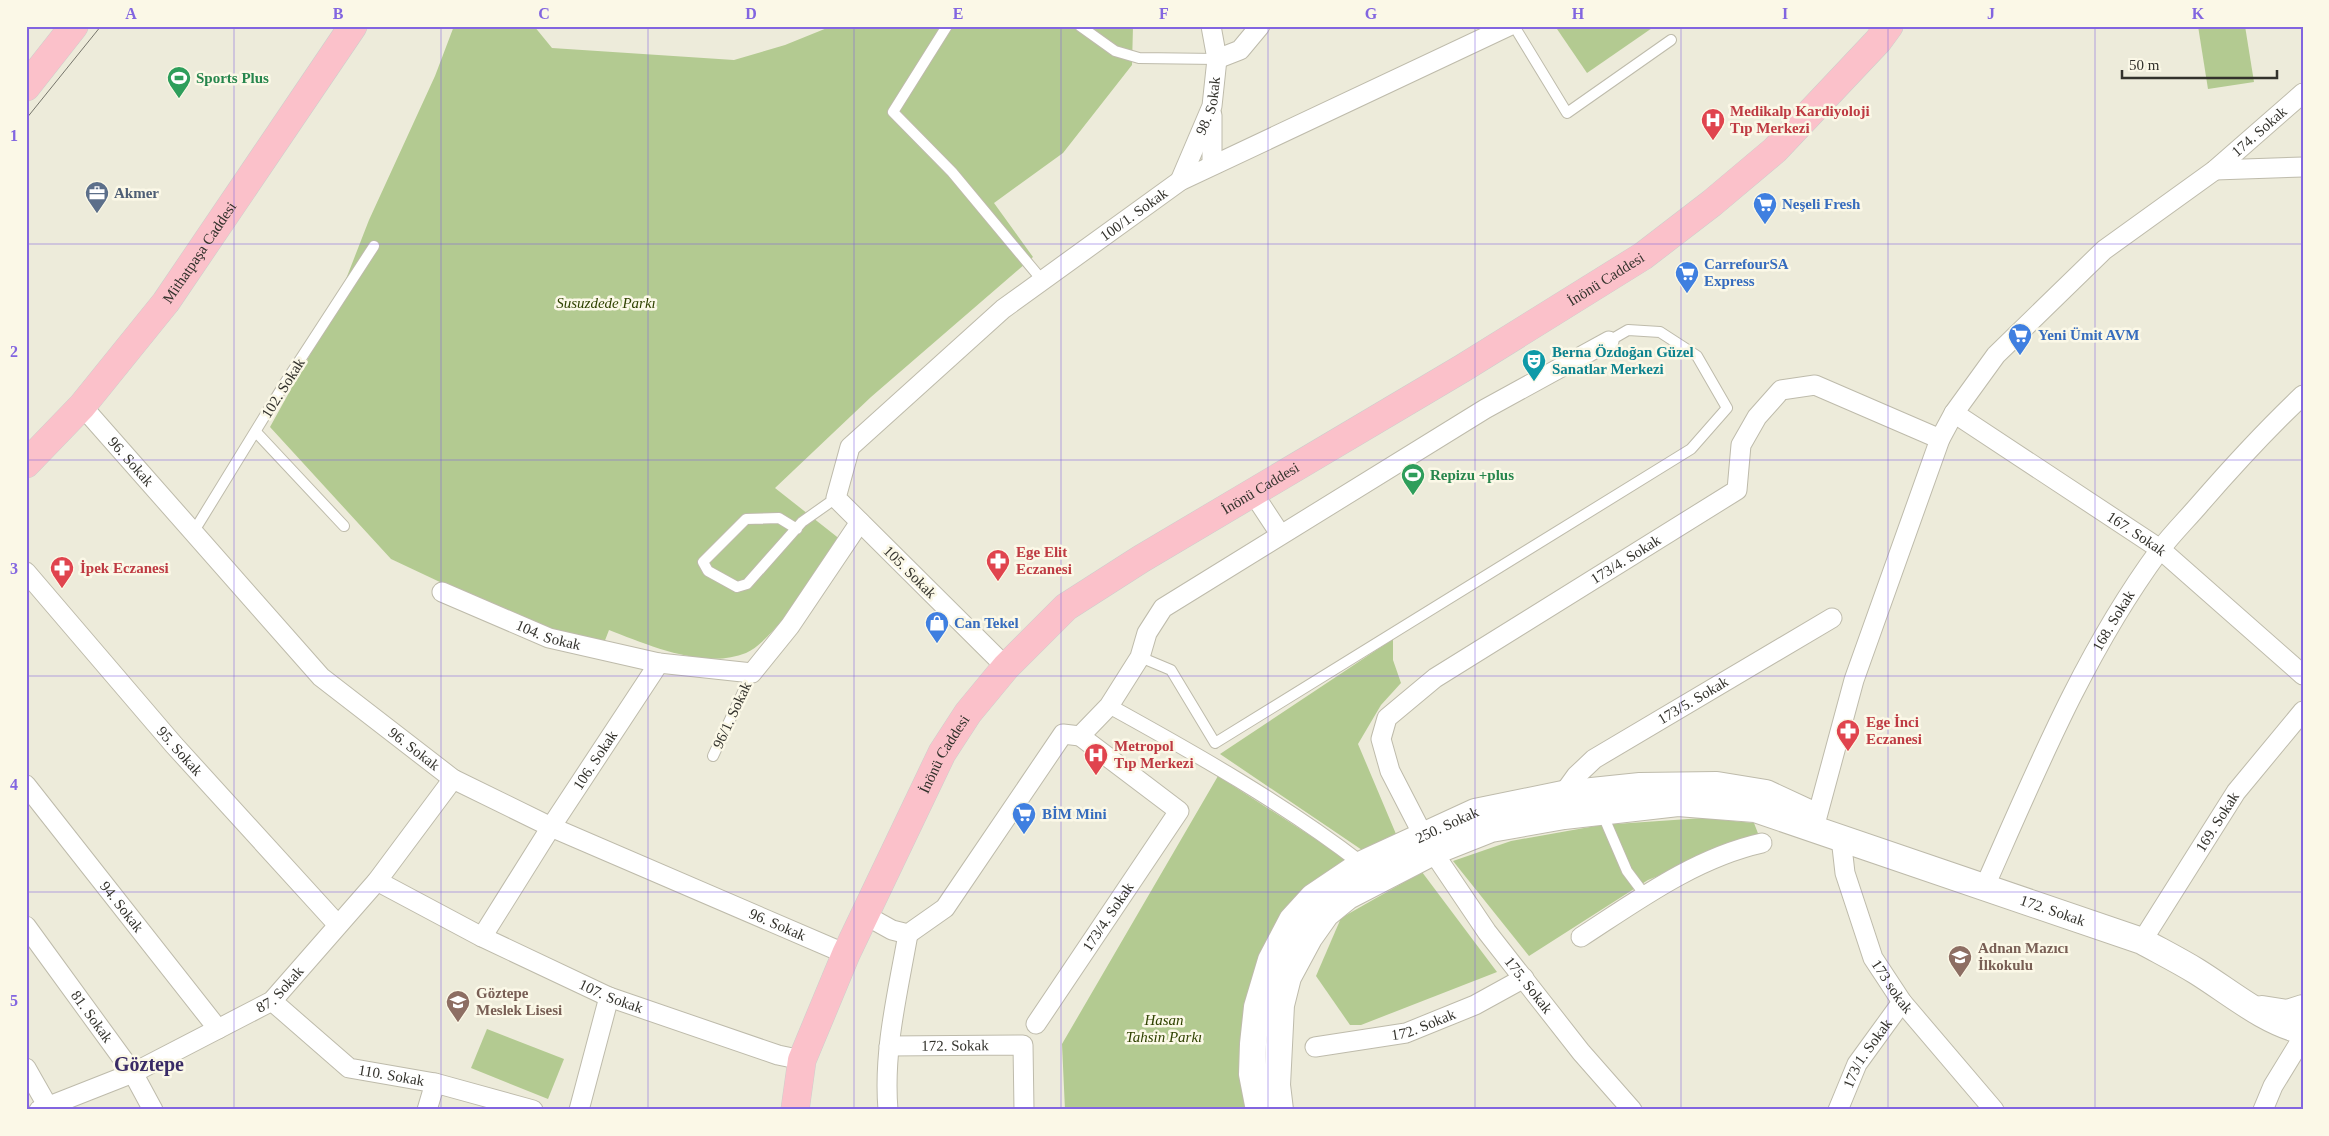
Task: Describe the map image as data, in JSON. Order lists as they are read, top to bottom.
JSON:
{
  "streets": {
    "main road": [
      "Mithatpaşa Caddesi",
      "İnönü Caddesi",
      "250. Sokak",
      "172. Sokak"
    ],
    "street": [
      "98. Sokak",
      "174. Sokak",
      "100/1. Sokak",
      "96. Sokak",
      "167. Sokak",
      "173/4. Sokak",
      "105. Sokak",
      "168. Sokak",
      "104. Sokak",
      "173/5. Sokak",
      "95. Sokak",
      "106. Sokak",
      "169. Sokak",
      "94. Sokak",
      "175. Sokak",
      "173 sokak",
      "87. Sokak",
      "107. Sokak",
      "81. Sokak",
      "173/1. Sokak",
      "110. Sokak"
    ],
    "lane": ["102. Sokak", "96/1. Sokak"]
  },
  "crossings": [
    ["98. Sokak", "100/1. Sokak"],
    ["174. Sokak", "167. Sokak"],
    ["174. Sokak", "173/4. Sokak"],
    ["174. Sokak", "250. Sokak"],
    ["100/1. Sokak", "105. Sokak"],
    ["Mithatpaşa Caddesi", "96. Sokak"],
    ["İnönü Caddesi", "96. Sokak"],
    ["İnönü Caddesi", "105. Sokak"],
    ["İnönü Caddesi", "107. Sokak"],
    ["102. Sokak", "96. Sokak"],
    ["96. Sokak", "106. Sokak"],
    ["96. Sokak", "87. Sokak"],
    ["167. Sokak", "168. Sokak"],
    ["173/4. Sokak", "250. Sokak"],
    ["173/4. Sokak", "175. Sokak"],
    ["168. Sokak", "172. Sokak"],
    ["104. Sokak", "106. Sokak"],
    ["173/5. Sokak", "250. Sokak"],
    ["95. Sokak", "87. Sokak"],
    ["106. Sokak", "107. Sokak"],
    ["169. Sokak", "172. Sokak"],
    ["250. Sokak", "172. Sokak"],
    ["250. Sokak", "175. Sokak"],
    ["250. Sokak", "173 sokak"],
    ["94. Sokak", "87. Sokak"],
    ["172. Sokak", "175. Sokak"],
    ["172. Sokak", "173 sokak"],
    ["173 sokak", "173/1. Sokak"],
    ["87. Sokak", "107. Sokak"],
    ["87. Sokak", "81. Sokak"],
    ["87. Sokak", "110. Sokak"]
  ],
  "districts": ["Göztepe"],
  "parks": ["Susuzdede Parkı", "Hasan Tahsin Parkı"],
  "places": {
    "sports": ["Sports Plus", "Repizu +plus"],
    "hospital": ["Medikalp Kardiyoloji Tıp Merkezi", "Metropol Tıp Merkezi"],
    "office": ["Akmer"],
    "supermarket": [
      "Neşeli Fresh",
      "CarrefourSA Express",
      "Yeni Ümit AVM",
      "BİM Mini"
    ],
    "theatre": ["Berna Özdoğan Güzel Sanatlar Merkezi"],
    "pharmacy": ["Ege Elit Eczanesi", "İpek Eczanesi", "Ege İnci Eczanesi"],
    "shop": ["Can Tekel"],
    "school or university": ["Adnan Mazıcı İlkokulu", "Göztepe Meslek Lisesi"]
  },
  "scale_bar": "50 m",
  "grid": {
    "columns": [
      "A",
      "B",
      "C",
      "D",
      "E",
      "F",
      "G",
      "H",
      "I",
      "J",
      "K"
    ],
    "rows": [
      "1",
      "2",
      "3",
      "4",
      "5"
    ]
  }
}
